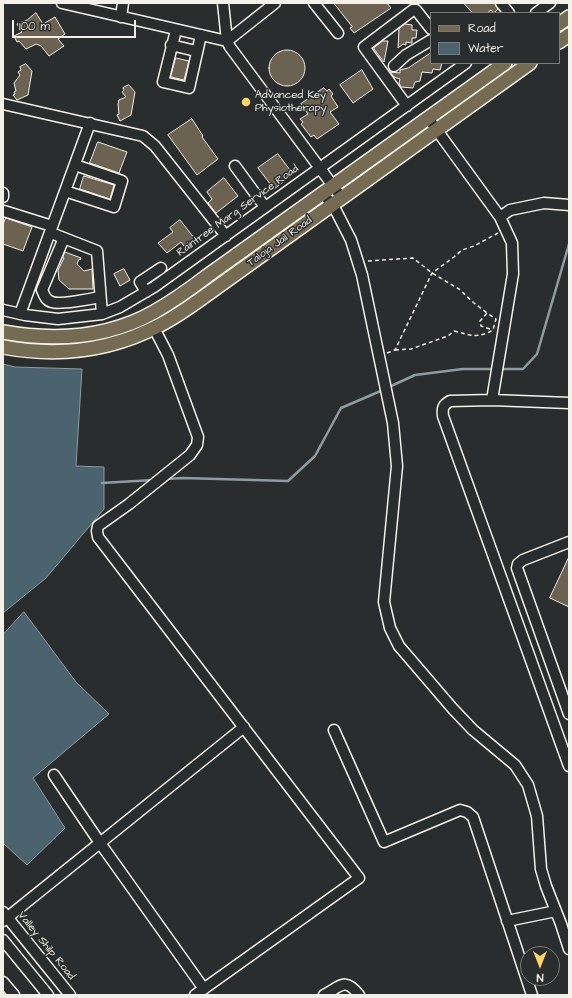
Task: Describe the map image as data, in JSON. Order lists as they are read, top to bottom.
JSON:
{
  "streets": {
    "main road": ["Taloja Jail Road"],
    "street": ["Raintree Marg Service Road", "Valley Shilp Road"]
  },
  "places": ["Advanced Key Physiotherapy"],
  "legend": ["Road", "Water"],
  "scale_bar": "100 m",
  "north": "bottom"
}
